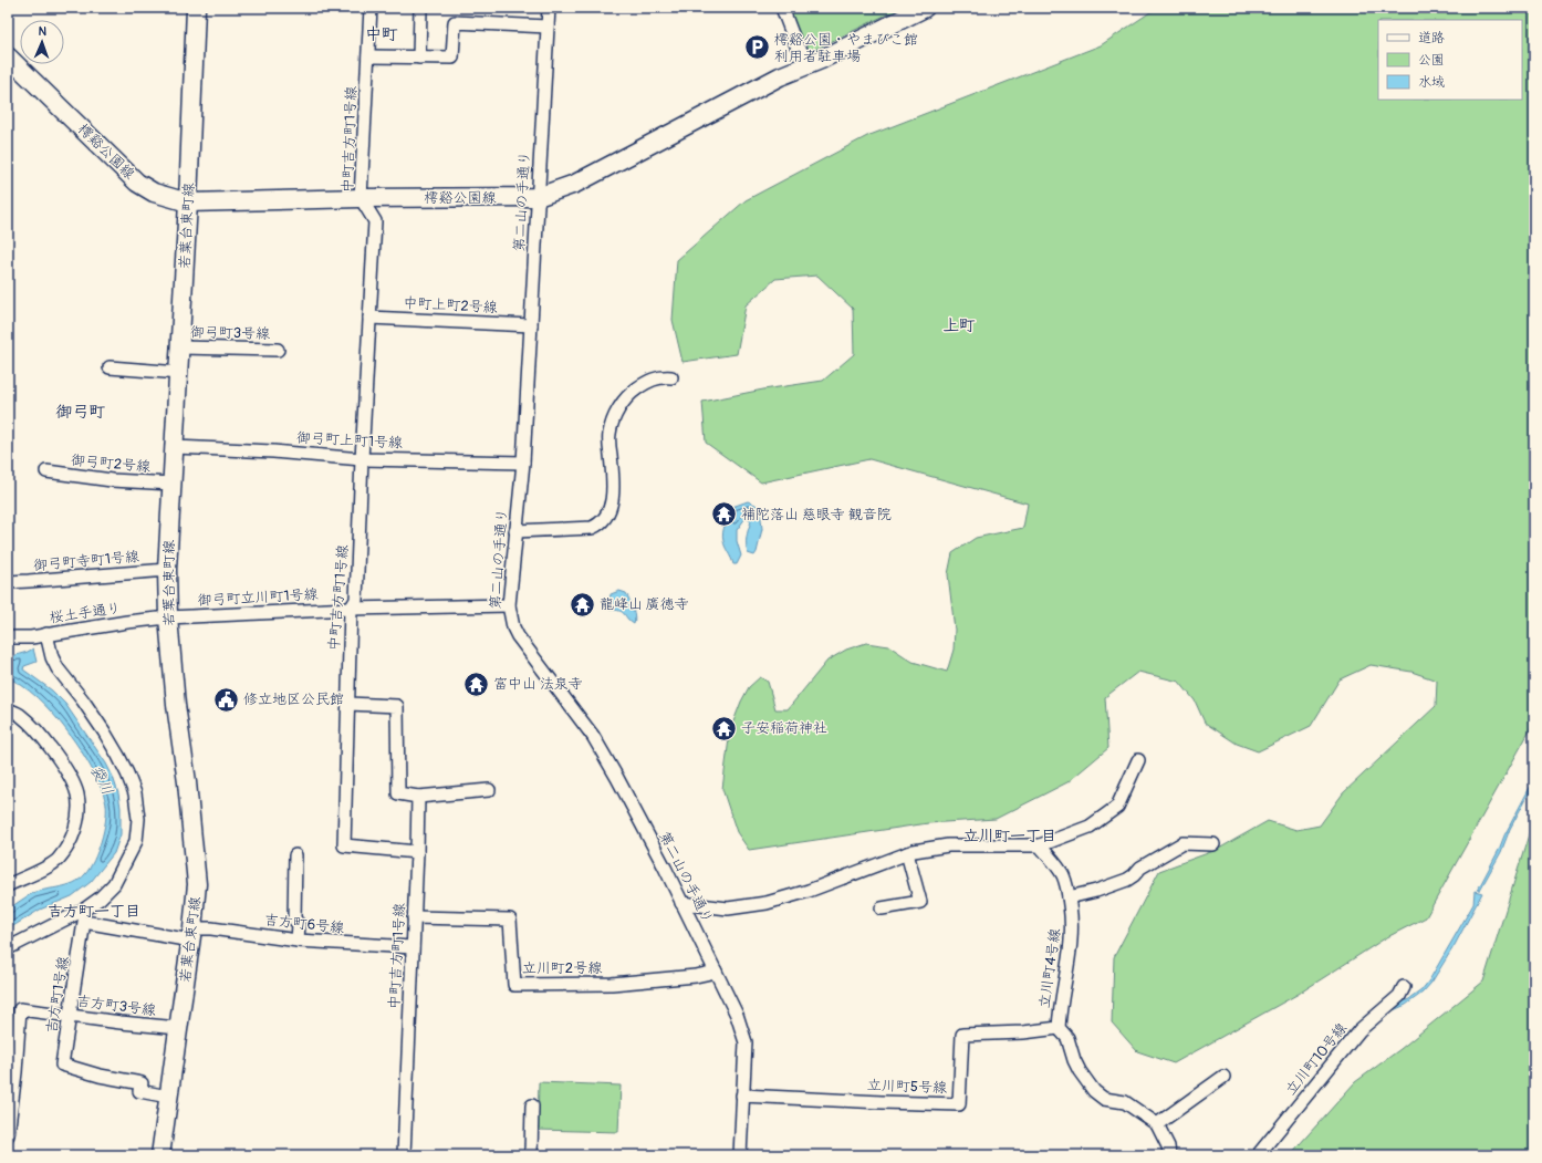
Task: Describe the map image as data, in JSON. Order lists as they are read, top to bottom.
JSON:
{
  "streets": {
    "main road": ["樗谿公園線", "若葉台東町線"],
    "street": [
      "中町吉方町1号線",
      "第二山の手通り",
      "中町上町2号線",
      "御弓町3号線",
      "御弓町上町1号線",
      "御弓町2号線",
      "御弓町寺町1号線",
      "御弓町立川町1号線",
      "桜土手通り",
      "吉方町6号線",
      "立川町2号線",
      "立川町4号線",
      "吉方町1号線",
      "吉方町3号線",
      "立川町10号線",
      "立川町5号線"
    ]
  },
  "crossings": [
    ["中町吉方町1号線", "樗谿公園線"],
    ["中町吉方町1号線", "中町上町2号線"],
    ["中町吉方町1号線", "御弓町上町1号線"],
    ["中町吉方町1号線", "御弓町立川町1号線"],
    ["中町吉方町1号線", "吉方町6号線"],
    ["中町吉方町1号線", "立川町2号線"],
    ["樗谿公園線", "第二山の手通り"],
    ["樗谿公園線", "若葉台東町線"],
    ["第二山の手通り", "中町上町2号線"],
    ["第二山の手通り", "御弓町上町1号線"],
    ["第二山の手通り", "御弓町立川町1号線"],
    ["第二山の手通り", "立川町2号線"],
    ["第二山の手通り", "立川町5号線"],
    ["若葉台東町線", "御弓町3号線"],
    ["若葉台東町線", "御弓町上町1号線"],
    ["若葉台東町線", "御弓町2号線"],
    ["若葉台東町線", "御弓町寺町1号線"],
    ["若葉台東町線", "御弓町立川町1号線"],
    ["若葉台東町線", "桜土手通り"],
    ["若葉台東町線", "吉方町6号線"],
    ["若葉台東町線", "吉方町1号線"],
    ["若葉台東町線", "吉方町3号線"],
    ["御弓町立川町1号線", "桜土手通り"],
    ["立川町4号線", "立川町5号線"],
    ["吉方町1号線", "吉方町3号線"]
  ],
  "districts": [
    "中町",
    "上町",
    "御弓町",
    "立川町一丁目",
    "吉方町一丁目"
  ],
  "water": ["袋川"],
  "places": {
    "parking": ["樗谿公園・やまびこ館 利用者駐車場"],
    "temple": [
      "補陀落山 慈眼寺 観音院",
      "龍峰山 廣徳寺",
      "富中山 法泉寺",
      "子安稲荷神社"
    ],
    "public building": ["修立地区公民館"]
  },
  "legend": ["道路", "公園", "水域"],
  "north": "top"
}
